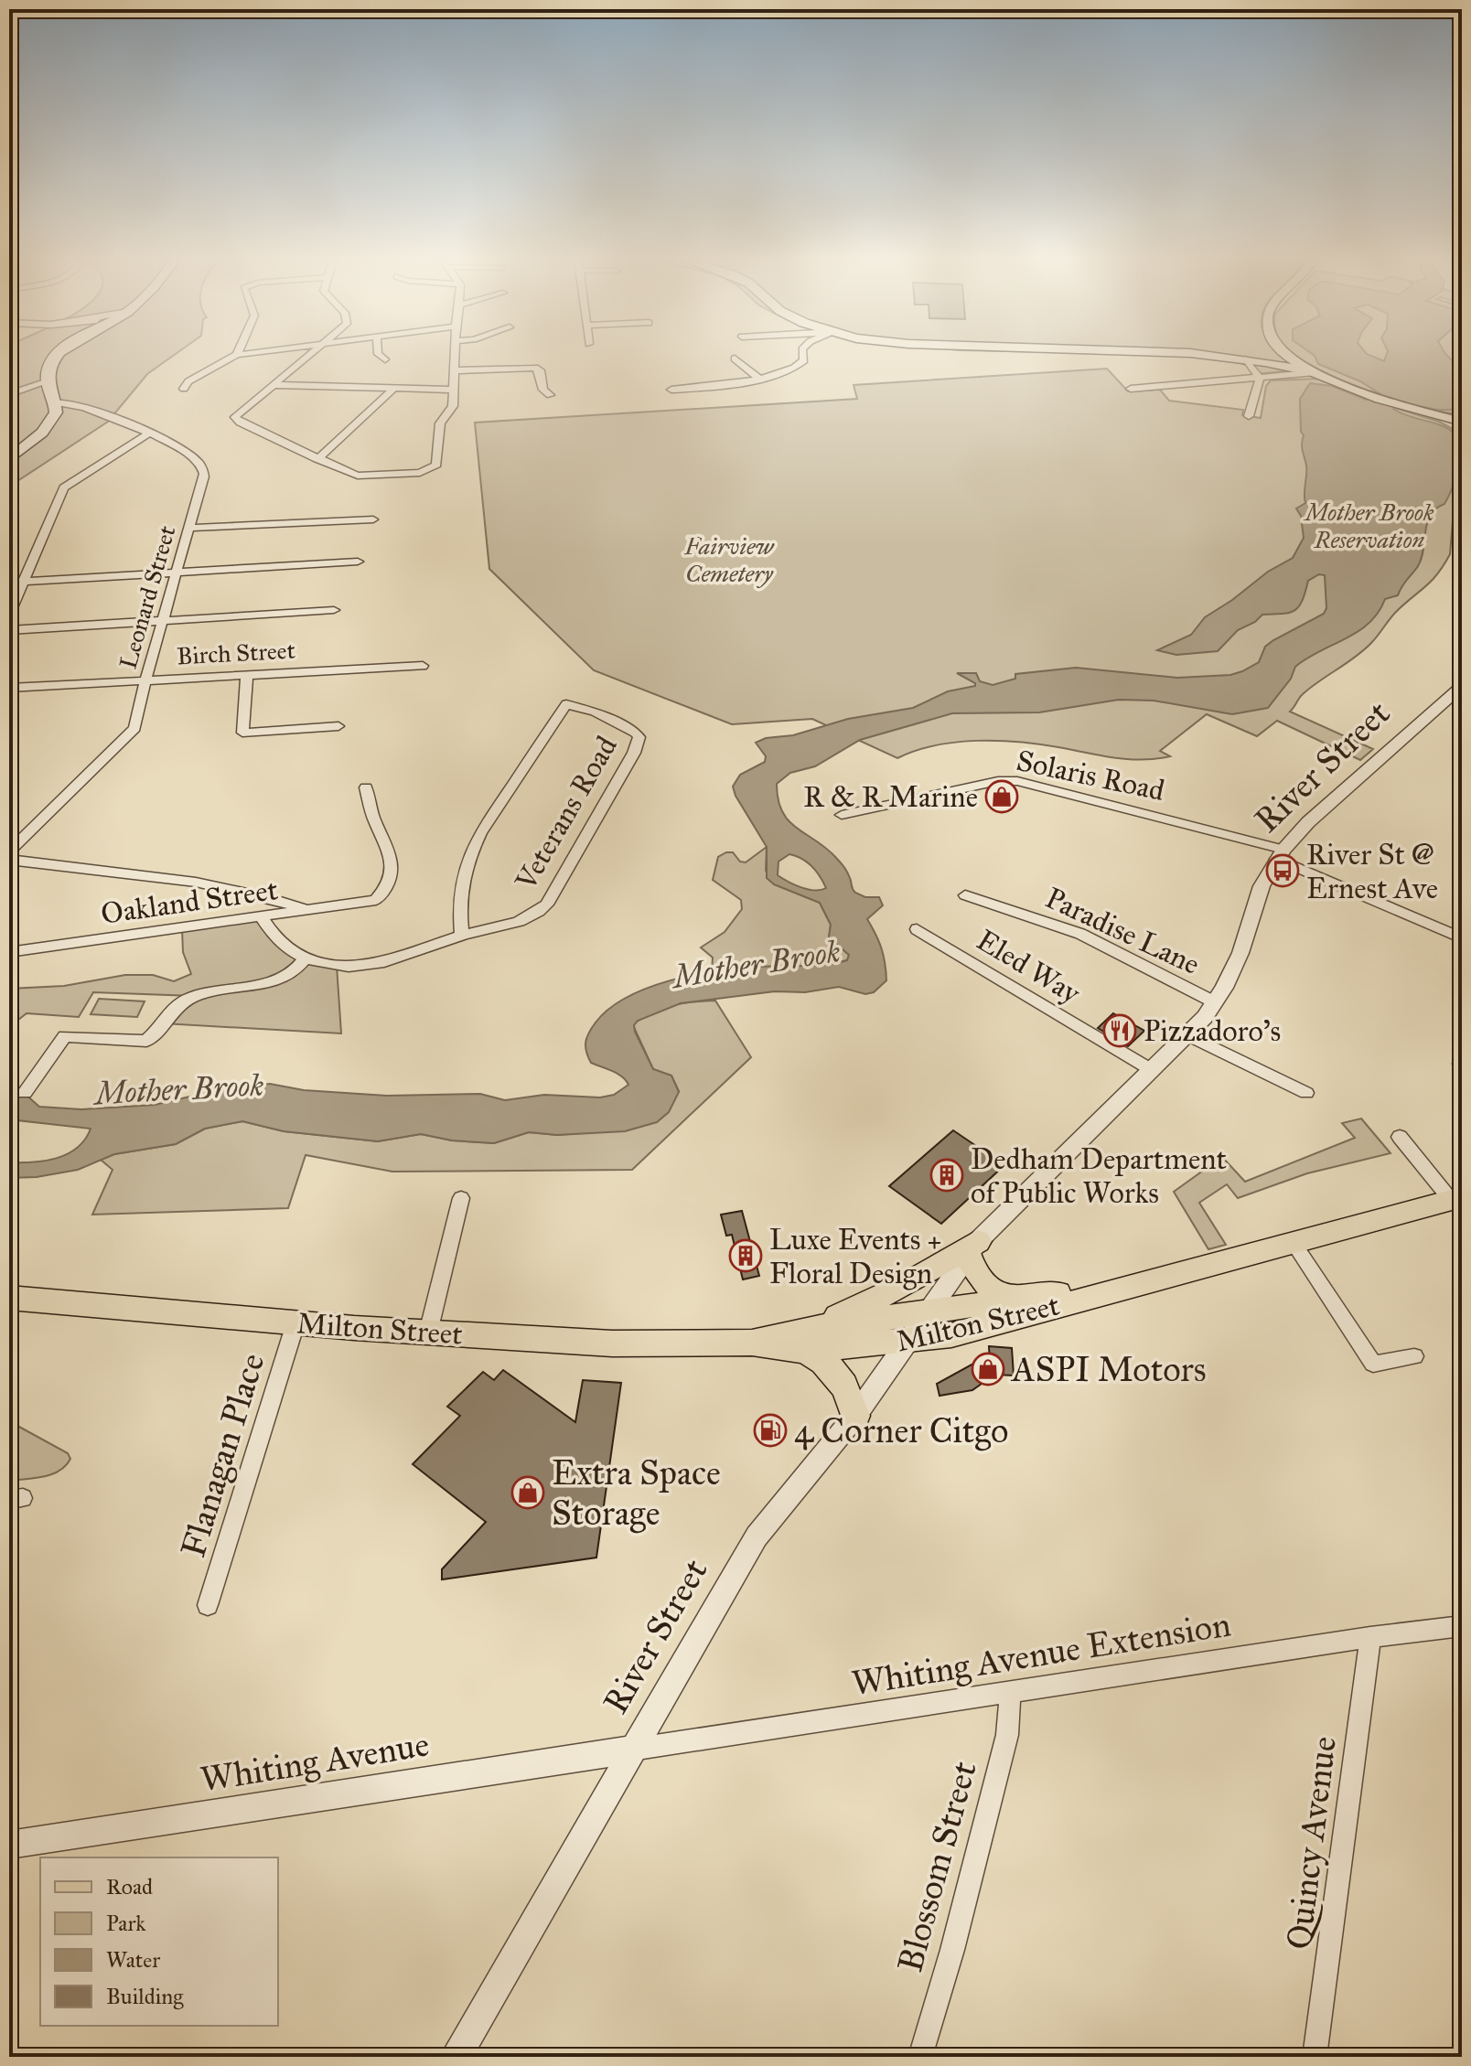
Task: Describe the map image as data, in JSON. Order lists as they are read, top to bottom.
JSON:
{
  "streets": {
    "main road": ["Milton Street"],
    "street": [
      "Leonard Street",
      "Birch Street",
      "River Street",
      "Solaris Road",
      "Veterans Road",
      "Oakland Street",
      "Paradise Lane",
      "Eled Way",
      "Flanagan Place",
      "Whiting Avenue Extension",
      "Whiting Avenue",
      "Quincy Avenue",
      "Blossom Street"
    ]
  },
  "crossings": [
    ["Leonard Street", "Birch Street"],
    ["River Street", "Solaris Road"],
    ["River Street", "Paradise Lane"],
    ["River Street", "Eled Way"],
    ["River Street", "Milton Street"],
    ["River Street", "Whiting Avenue Extension"],
    ["River Street", "Whiting Avenue"],
    ["Veterans Road", "Oakland Street"],
    ["Milton Street", "Flanagan Place"],
    ["Whiting Avenue Extension", "Whiting Avenue"],
    ["Whiting Avenue Extension", "Quincy Avenue"],
    ["Whiting Avenue Extension", "Blossom Street"]
  ],
  "water": ["Mother Brook"],
  "parks": ["Mother Brook Reservation", "Fairview Cemetery"],
  "places": {
    "shop": ["R & R Marine", "ASPI Motors", "Extra Space Storage"],
    "bus stop": ["River St @ Ernest Ave"],
    "restaurant": ["Pizzadoro's"],
    "building": ["Dedham Department of Public Works", "Luxe Events + Floral Design"],
    "fuel station": ["4 Corner Citgo"]
  },
  "legend": [
    "Road",
    "Park",
    "Water",
    "Building"
  ]
}
